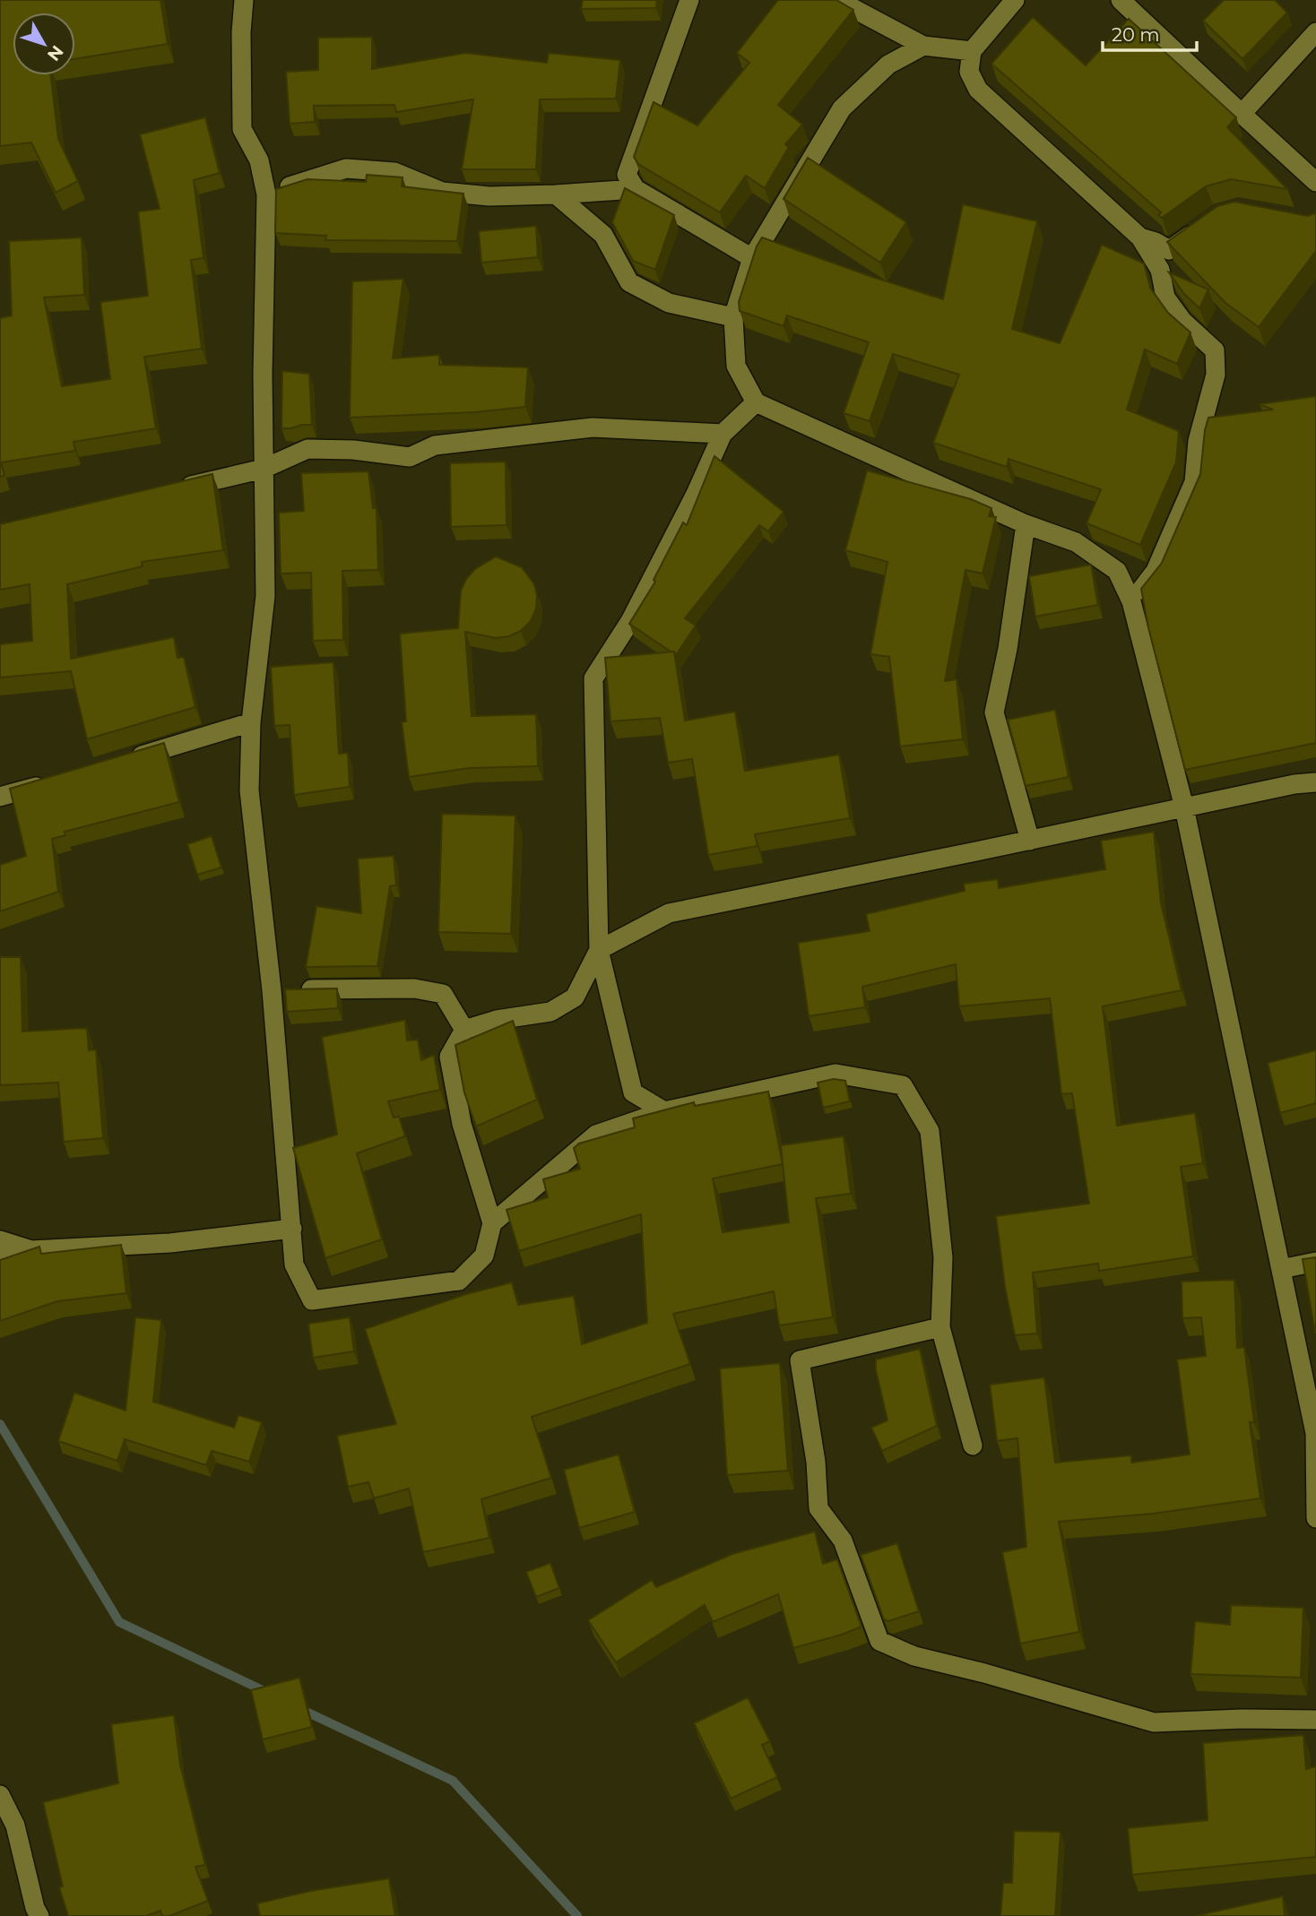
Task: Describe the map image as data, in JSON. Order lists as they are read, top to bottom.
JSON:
{
  "scale_bar": "20 m",
  "north": "bottom right"
}
